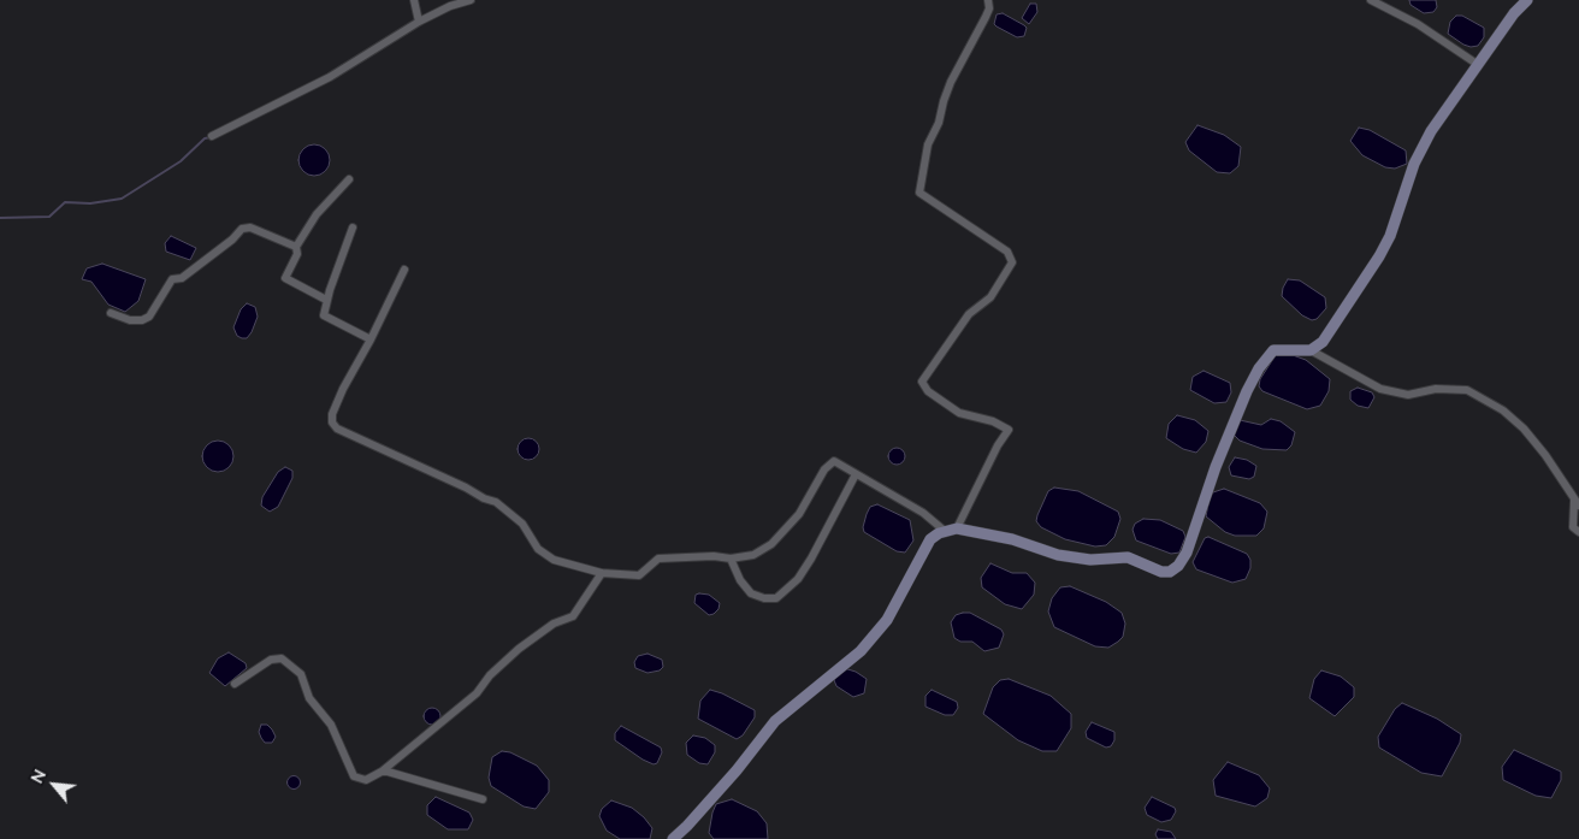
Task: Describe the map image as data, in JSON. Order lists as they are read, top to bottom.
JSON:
{
  "north": "top left"
}
